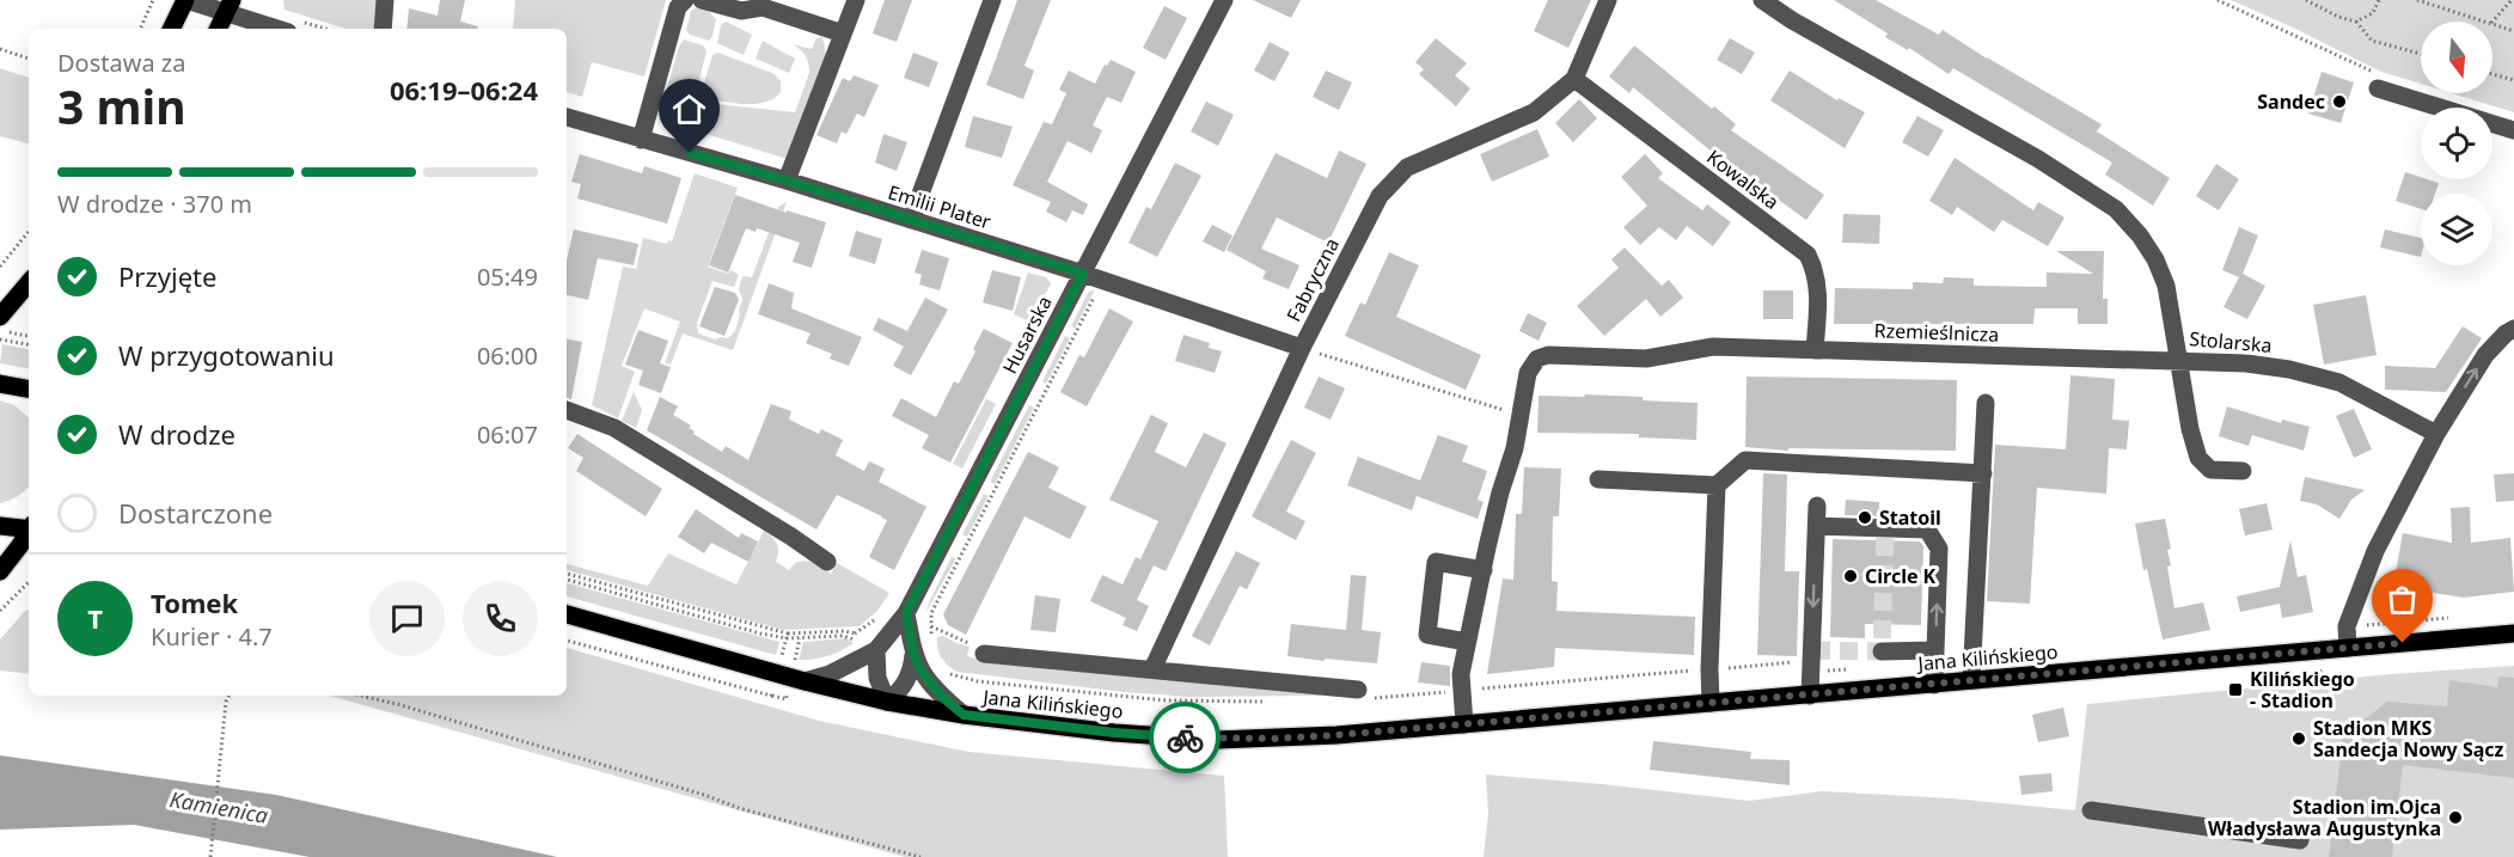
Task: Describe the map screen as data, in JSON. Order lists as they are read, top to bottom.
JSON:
{
  "streets": {
    "main road": ["Jana Kilińskiego"],
    "street": [
      "Kowalska",
      "Emilii Plater",
      "Fabryczna",
      "Rzemieślnicza",
      "Husarska",
      "Stolarska"
    ]
  },
  "crossings": [
    ["Kowalska", "Fabryczna"],
    ["Kowalska", "Rzemieślnicza"],
    ["Emilii Plater", "Fabryczna"],
    ["Emilii Plater", "Husarska"],
    ["Rzemieślnicza", "Stolarska"],
    ["Husarska", "Jana Kilińskiego"]
  ],
  "water": ["Kamienica"],
  "places": {
    "other": [
      "Sandec",
      "Statoil",
      "Circle K",
      "Stadion MKS Sandecja Nowy Sącz",
      "Stadion im.Ojca Władysława Augustynka"
    ],
    "transit": ["Kilińskiego - Stadion"]
  },
  "north": "bottom",
  "page": {
    "heading": ["3 min", "Dostawa za", "06:19–06:24"],
    "panel": ["Tomek", "Kurier · 4.7"],
    "bar": "W drodze · 370 m",
    "list": [
      ["Przyjęte", "05:49"],
      ["W przygotowaniu", "06:00"],
      ["W drodze", "06:07"],
      "Dostarczone"
    ],
    "round": "T"
  }
}
